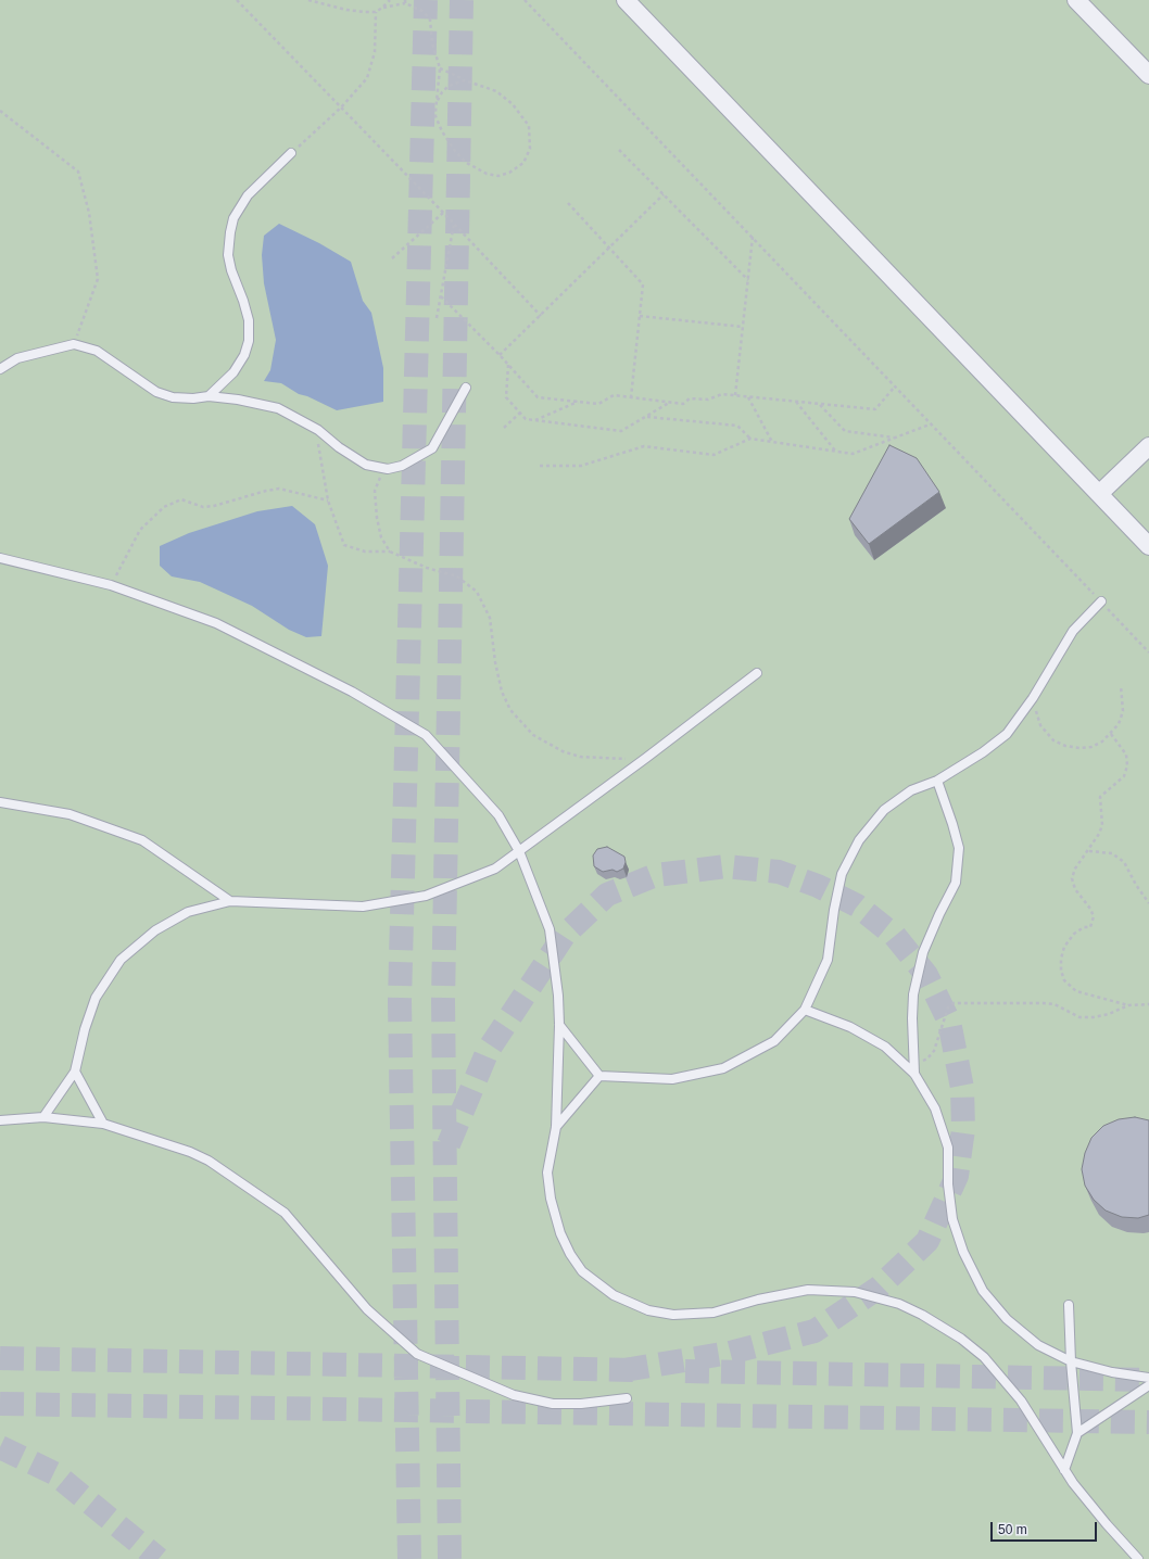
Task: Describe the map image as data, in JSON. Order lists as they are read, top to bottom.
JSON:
{
  "scale_bar": "50 m"
}
